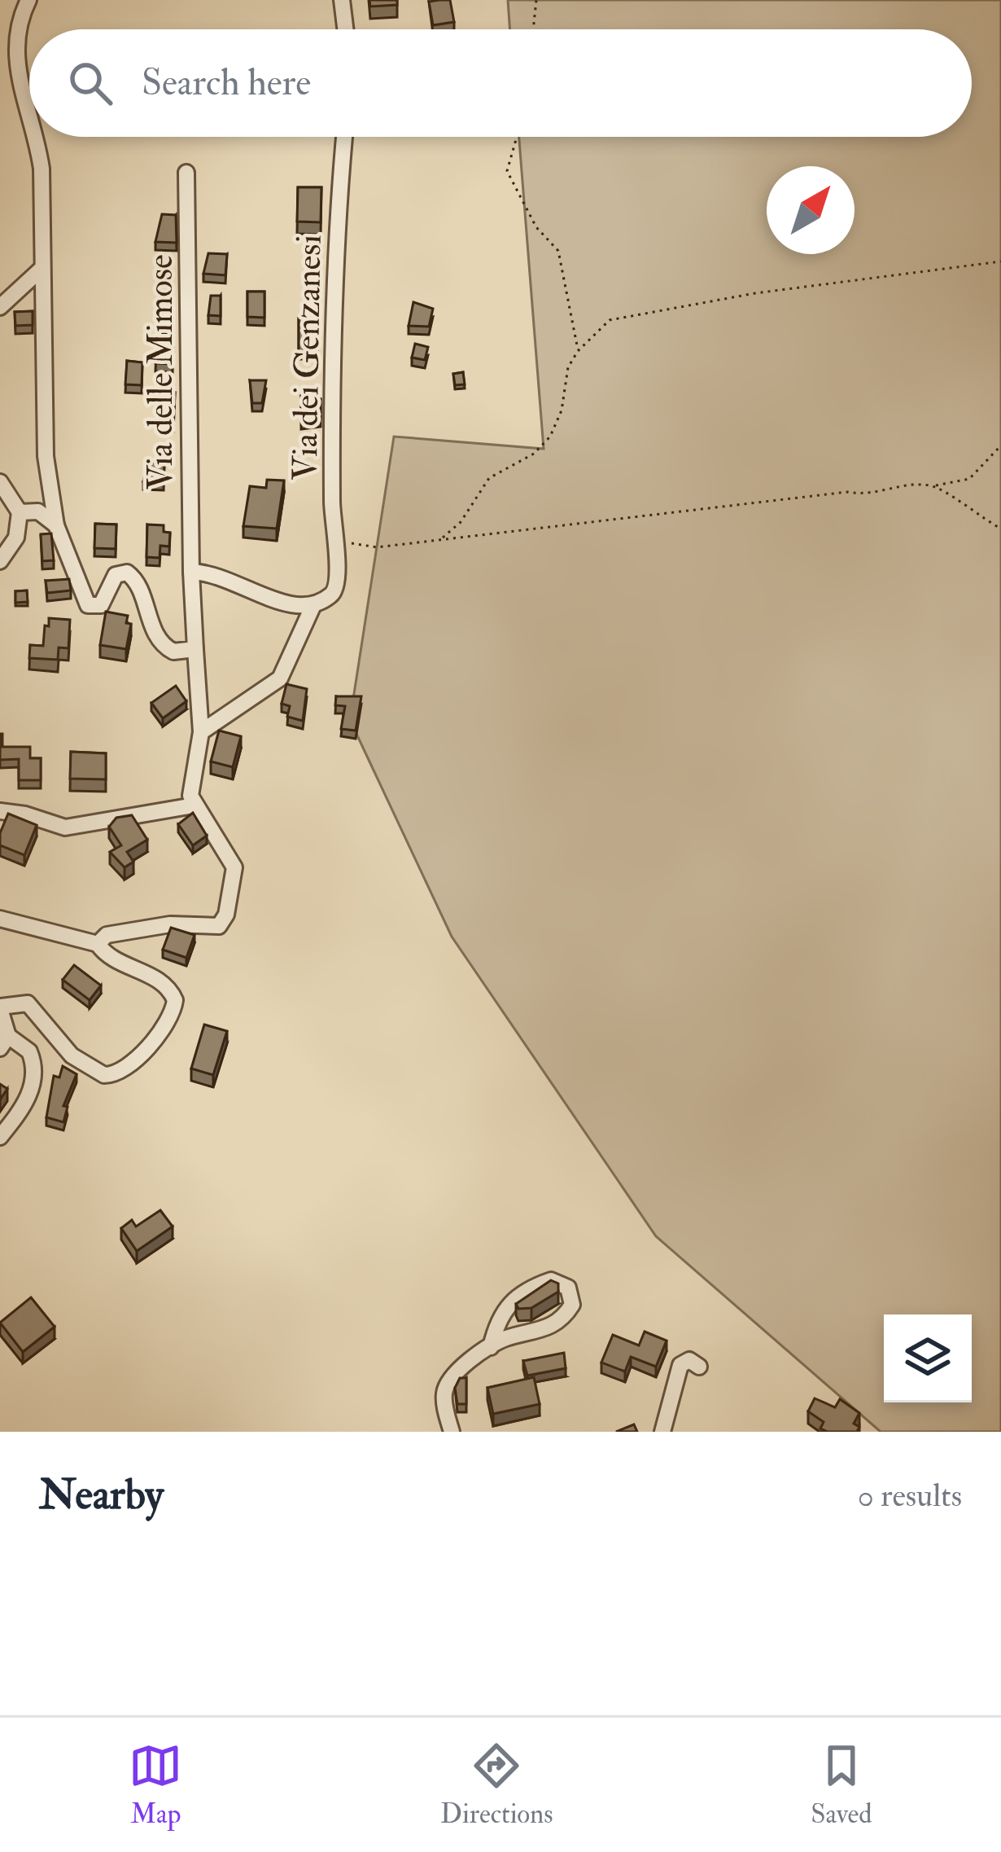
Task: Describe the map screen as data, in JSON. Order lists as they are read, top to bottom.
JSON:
{
  "streets": {
    "street": ["Via dei Genzanesi", "Via delle Mimose"]
  },
  "north": "top right",
  "page": {
    "search": "Search here",
    "heading": ["Nearby", "0 results"],
    "nav": ["Map", "Directions", "Saved"]
  }
}
